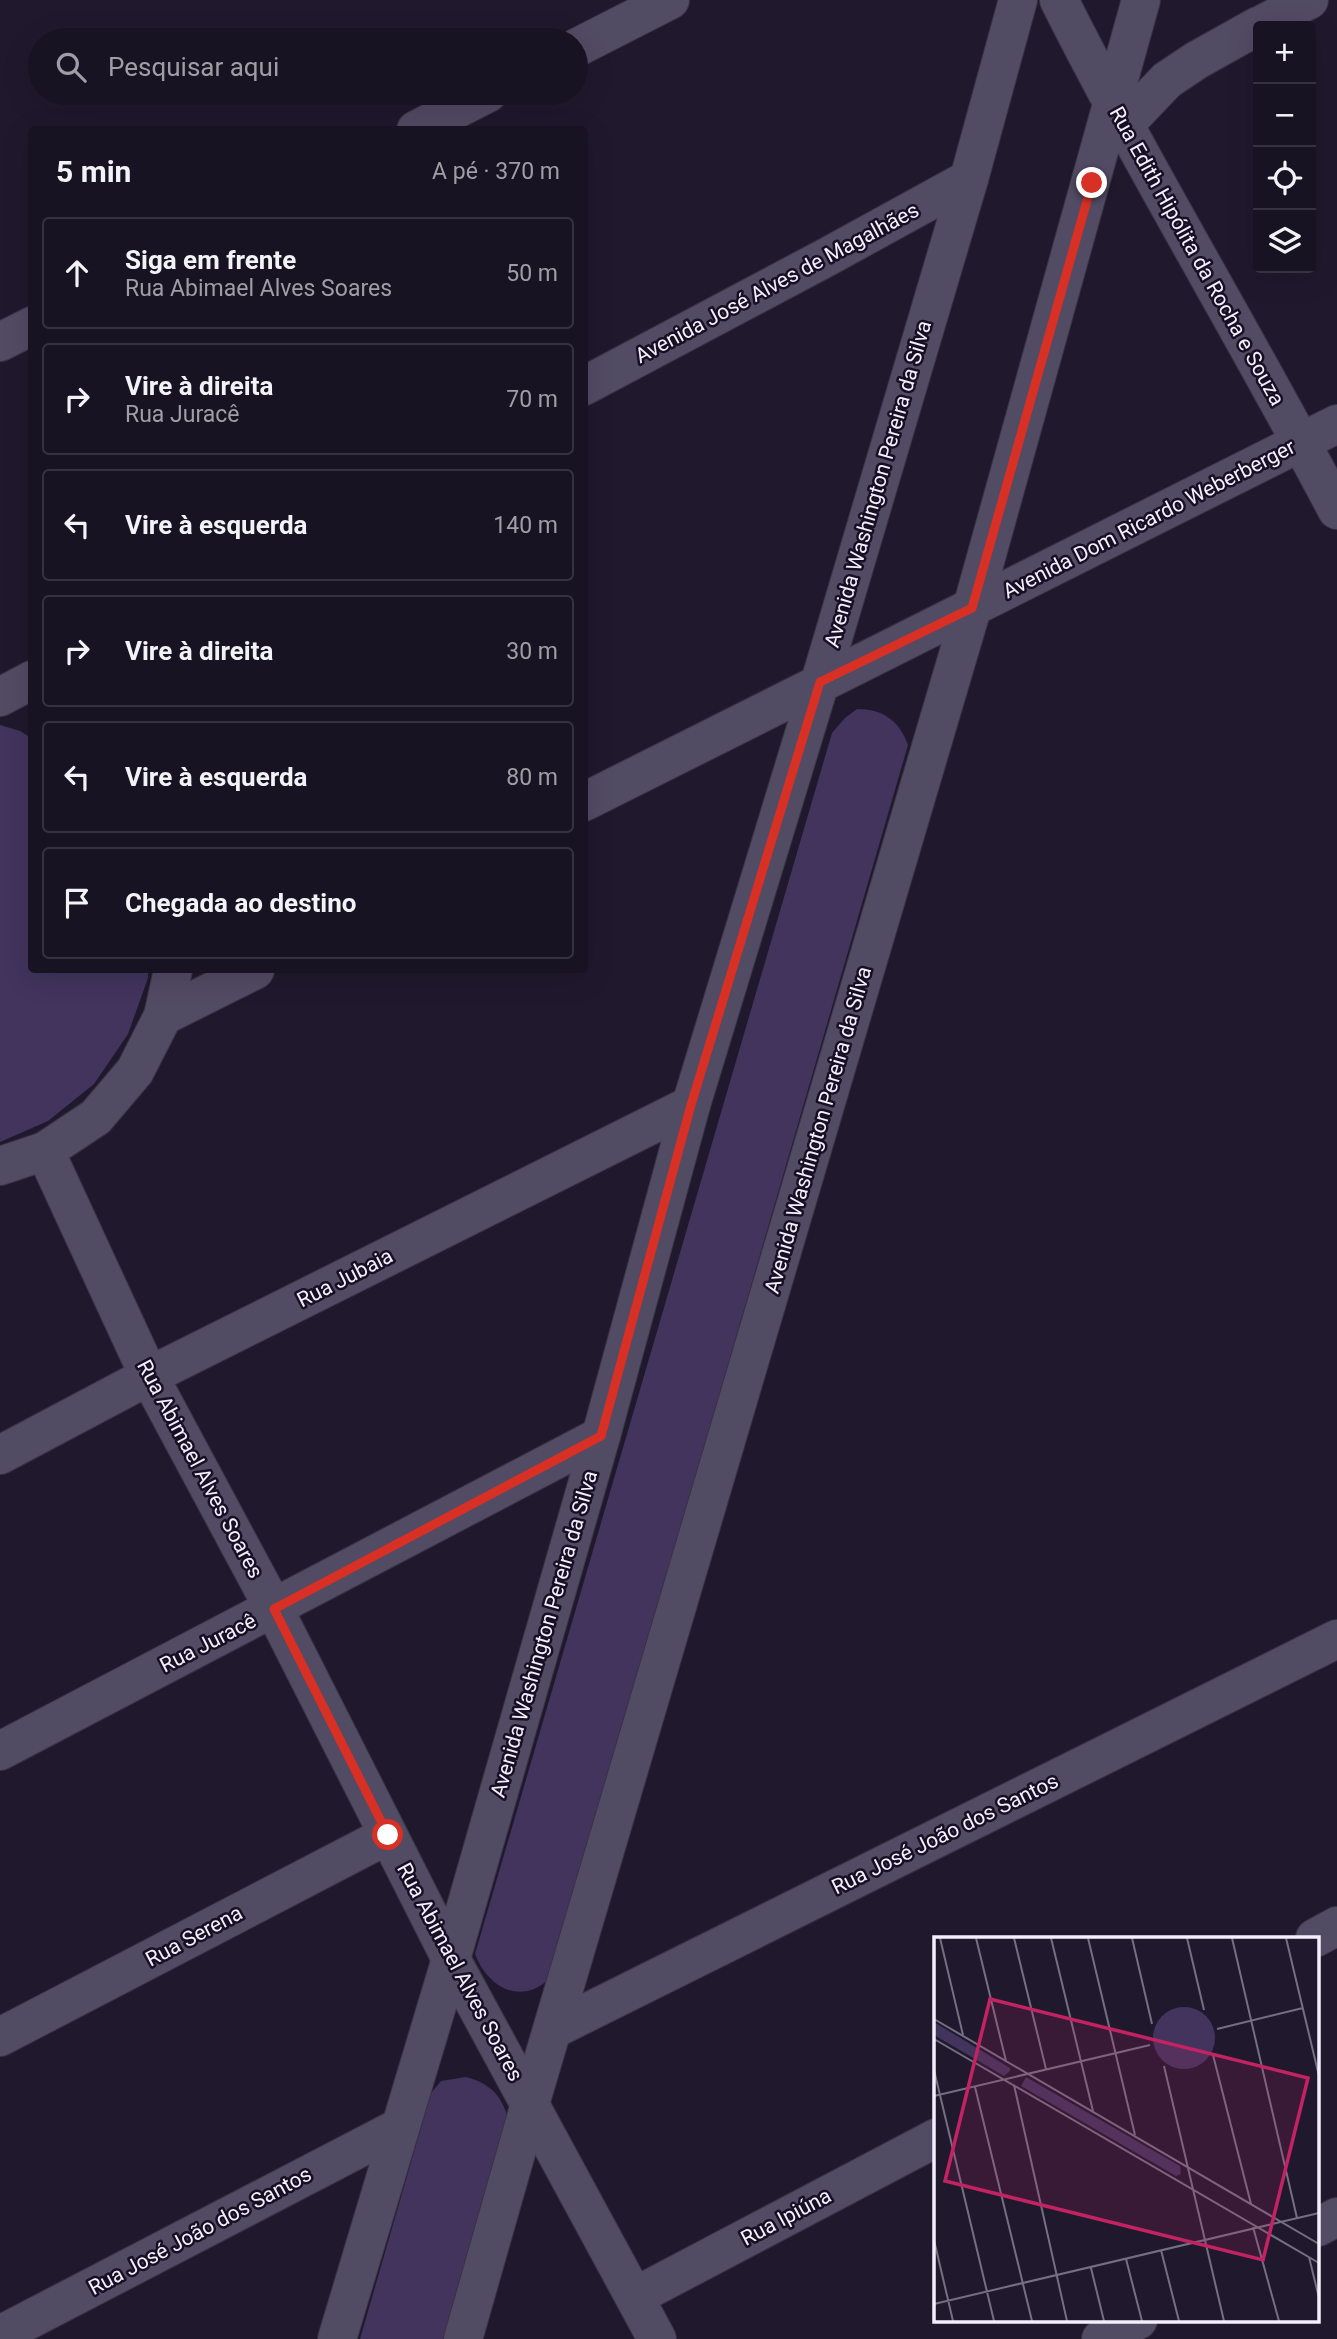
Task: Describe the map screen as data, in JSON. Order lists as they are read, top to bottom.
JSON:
{
  "streets": {
    "street": [
      "Rua Edith Hipólita da Rocha e Souza",
      "Avenida José Alves de Magalhães",
      "Avenida Washington Pereira da Silva",
      "Avenida Dom Ricardo Weberberger",
      "Rua Jubaia",
      "Rua Abimael Alves Soares",
      "Rua Juracê",
      "Rua José João dos Santos",
      "Rua Serena",
      "Rua Ipiúna"
    ]
  },
  "crossings": [
    ["Rua Edith Hipólita da Rocha e Souza", "Avenida Washington Pereira da Silva"],
    ["Rua Edith Hipólita da Rocha e Souza", "Avenida Dom Ricardo Weberberger"],
    ["Avenida José Alves de Magalhães", "Avenida Washington Pereira da Silva"],
    ["Avenida Washington Pereira da Silva", "Avenida Dom Ricardo Weberberger"],
    ["Avenida Washington Pereira da Silva", "Rua Jubaia"],
    ["Avenida Washington Pereira da Silva", "Rua Abimael Alves Soares"],
    ["Avenida Washington Pereira da Silva", "Rua Juracê"],
    ["Avenida Washington Pereira da Silva", "Rua José João dos Santos"],
    ["Rua Jubaia", "Rua Abimael Alves Soares"],
    ["Rua Abimael Alves Soares", "Rua Juracê"],
    ["Rua Abimael Alves Soares", "Rua Serena"],
    ["Rua Abimael Alves Soares", "Rua Ipiúna"]
  ],
  "page": {
    "map_buttons": ["+", "−"],
    "search": "Pesquisar aqui",
    "heading": ["5 min", "A pé · 370 m"],
    "list": [
      ["Siga em frente", "Rua Abimael Alves Soares", "50 m"],
      ["Vire à direita", "Rua Juracê", "70 m"],
      ["Vire à esquerda", "140 m"],
      ["Vire à direita", "30 m"],
      ["Vire à esquerda", "80 m"],
      "Chegada ao destino"
    ]
  }
}
